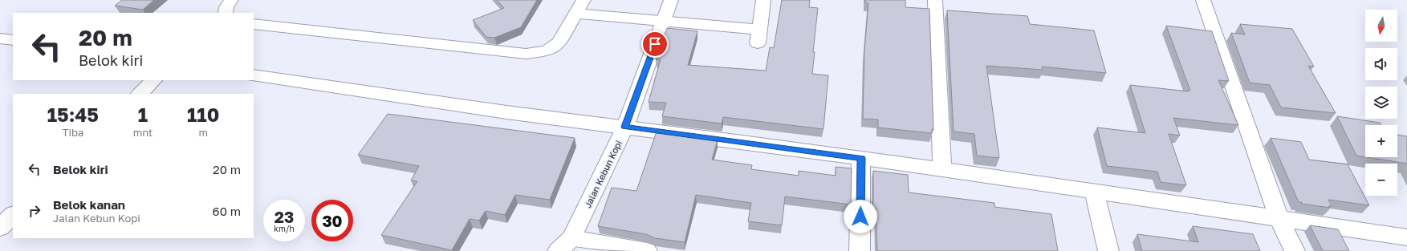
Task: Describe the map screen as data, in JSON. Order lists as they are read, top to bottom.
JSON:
{
  "streets": {
    "street": ["Jalan Kebun Kopi"]
  },
  "north": "bottom",
  "page": {
    "map_buttons": ["+", "−"],
    "turn": ["20 m", "Belok kiri"],
    "eta": [
      "15:45",
      "Tiba",
      "1",
      "mnt",
      "110",
      "m"
    ],
    "list": [
      {
        "name": "Belok kiri",
        "value": "20 m"
      },
      {
        "name": "Belok kanan",
        "note": "Jalan Kebun Kopi",
        "value": "60 m"
      }
    ],
    "speed": "23 km/h",
    "limit": "30"
  }
}
